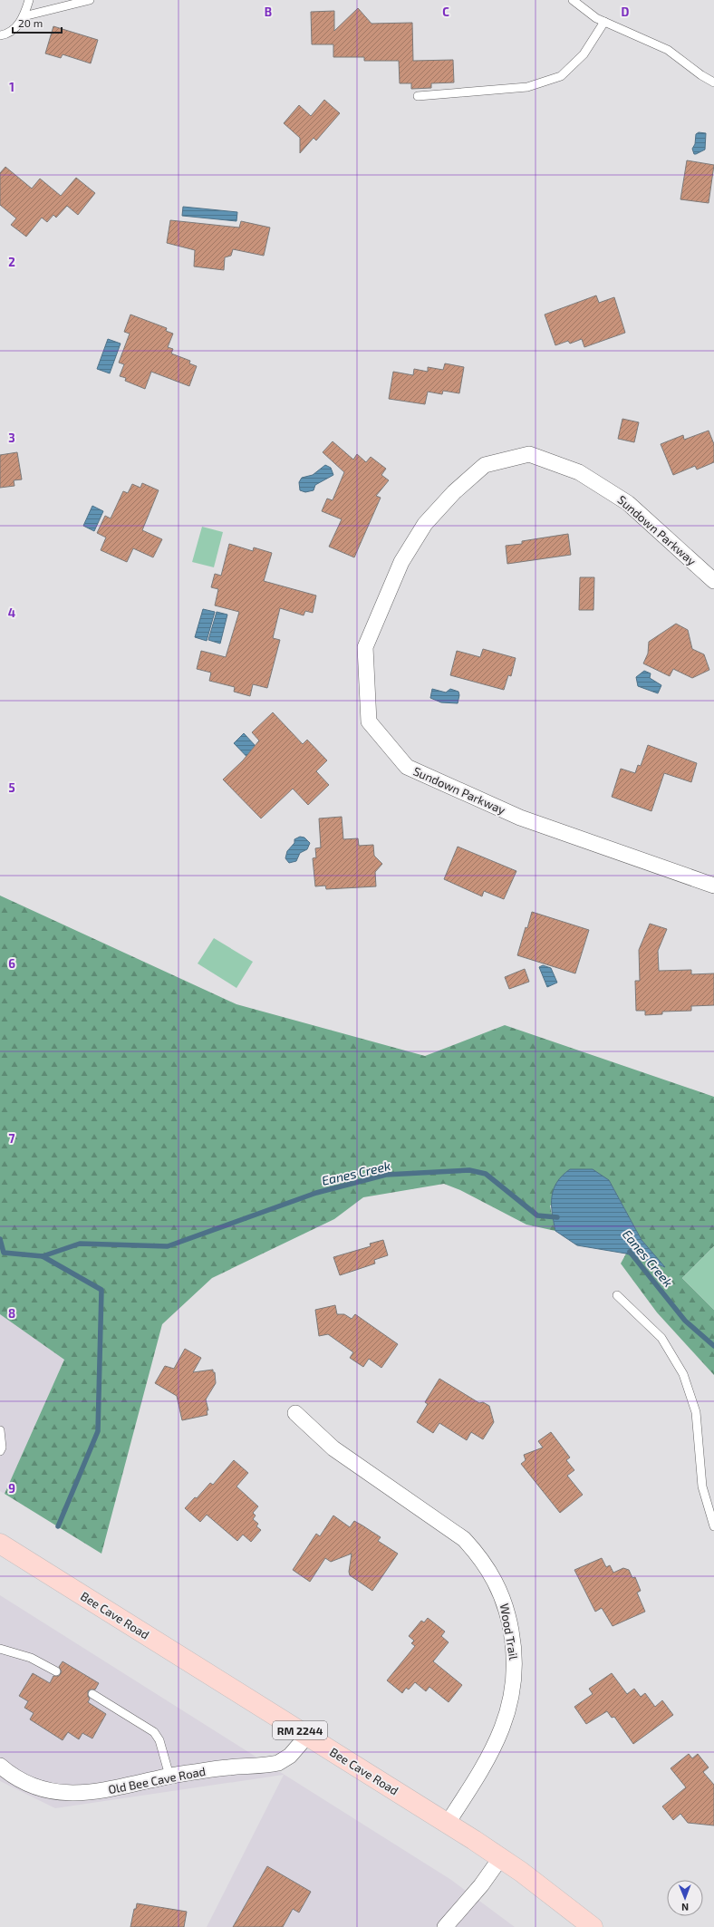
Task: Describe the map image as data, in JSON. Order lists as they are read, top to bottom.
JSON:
{
  "streets": {
    "main road": ["Bee Cave Road", "RM 2244"],
    "street": ["Sundown Parkway", "Wood Trail", "Old Bee Cave Road"]
  },
  "crossings": [
    ["Bee Cave Road", "Wood Trail"],
    ["Bee Cave Road", "Old Bee Cave Road"]
  ],
  "water": ["Eanes Creek"],
  "scale_bar": "20 m",
  "north": "bottom",
  "grid": {
    "columns": ["B", "C", "D"],
    "rows": [
      "1",
      "2",
      "3",
      "4",
      "5",
      "6",
      "7",
      "8",
      "9"
    ]
  }
}
